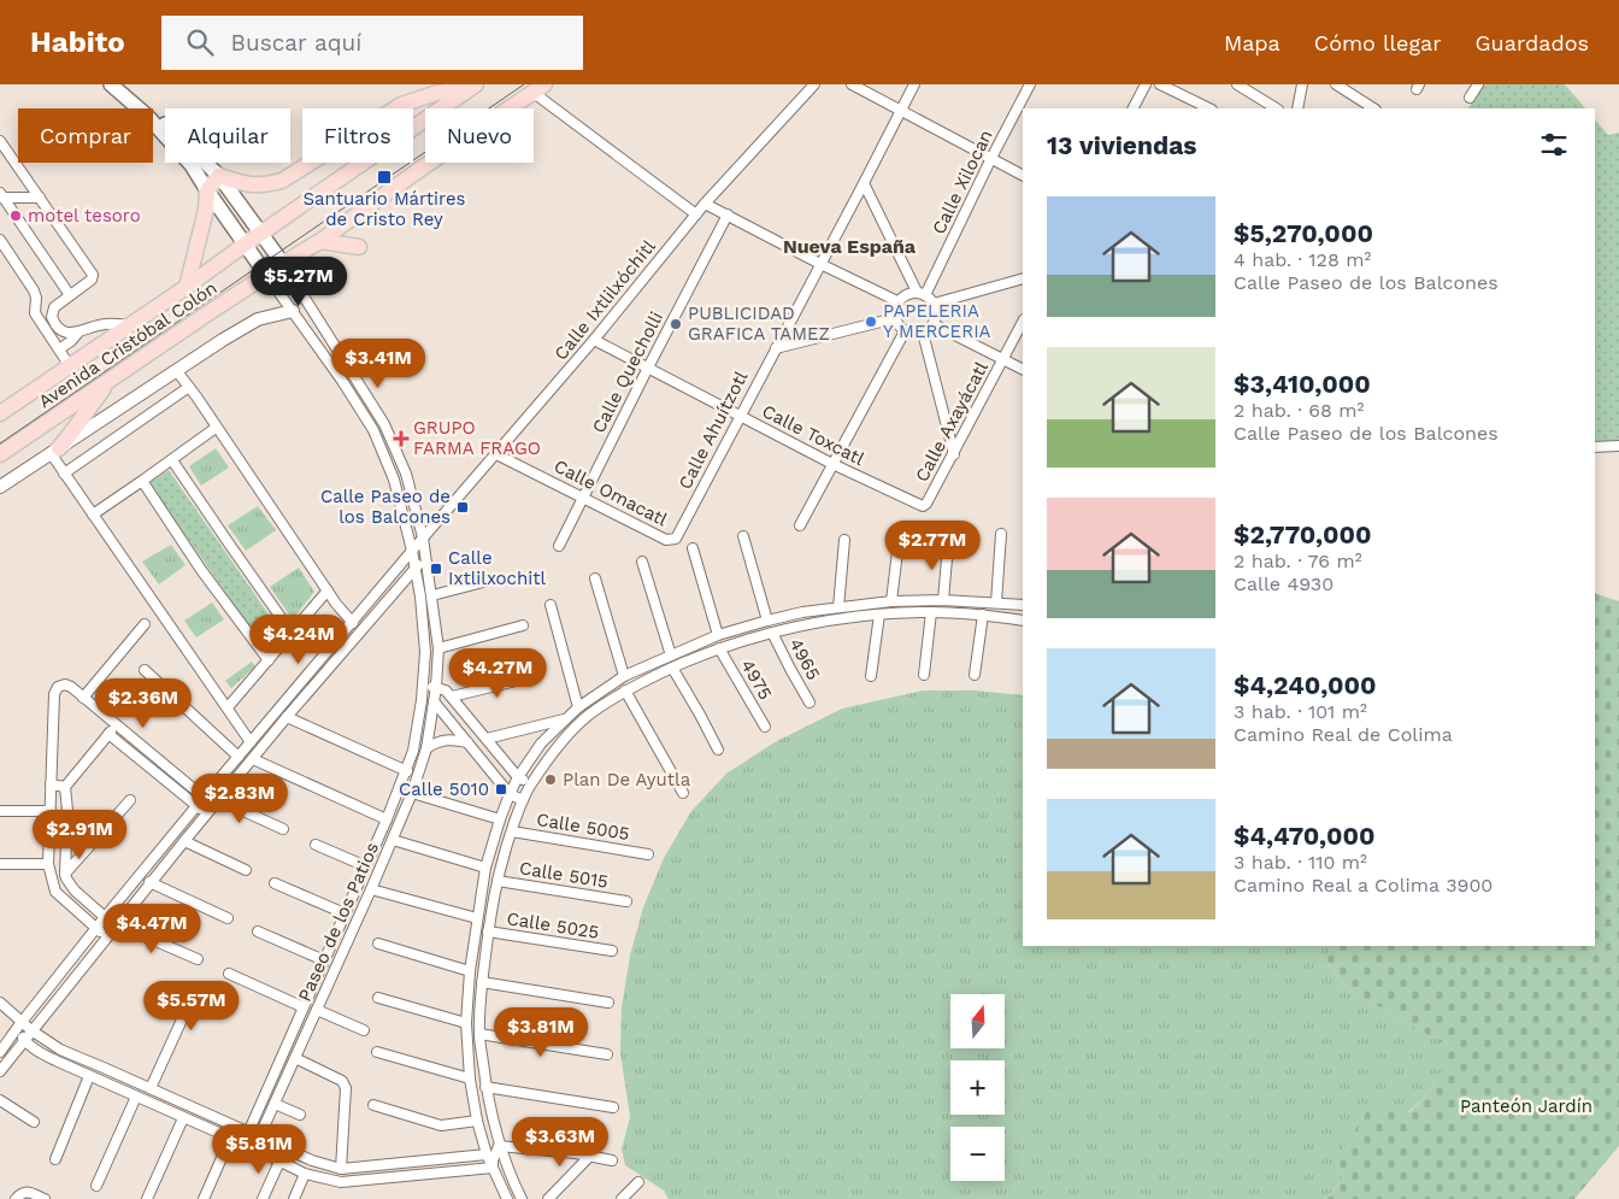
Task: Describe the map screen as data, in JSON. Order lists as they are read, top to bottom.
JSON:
{
  "streets": {
    "main road": ["Avenida Cristóbal Colón"],
    "street": [
      "Calle Xilocan",
      "Calle Ixtlilxóchitl",
      "Calle Quecholli",
      "Calle Axayácatl",
      "Calle Ahuítzotl",
      "Calle Toxcatl",
      "Calle Omacatl",
      "4965",
      "4975",
      "Calle 5005",
      "Calle 5015",
      "Paseo de los Patios",
      "Calle 5025"
    ]
  },
  "crossings": [
    ["Calle Ixtlilxóchitl", "Calle Toxcatl"],
    ["Calle Ixtlilxóchitl", "Calle Omacatl"],
    ["Calle Ixtlilxóchitl", "Paseo de los Patios"],
    ["Calle Quecholli", "Calle Toxcatl"],
    ["Calle Quecholli", "Calle Omacatl"],
    ["Calle Axayácatl", "Calle Toxcatl"],
    ["Calle Ahuítzotl", "Calle Toxcatl"],
    ["Calle Ahuítzotl", "Calle Omacatl"]
  ],
  "districts": ["Nueva España"],
  "parks": ["Panteón Jardín"],
  "places": {
    "transit": [
      "Santuario Mártires de Cristo Rey",
      "Calle Paseo de los Balcones",
      "Calle Ixtlilxochitl",
      "Calle 5010"
    ],
    "other": [
      "motel tesoro",
      "PAPELERIA Y MERCERIA",
      "PUBLICIDAD GRAFICA TAMEZ",
      "Plan De Ayutla"
    ],
    "health": ["GRUPO FARMA FRAGO"]
  },
  "north": "top",
  "page": {
    "header": "Habito",
    "search": "Buscar aquí",
    "nav": ["Mapa", "Cómo llegar", "Guardados"],
    "chip": [
      "Comprar",
      "Alquilar",
      "Filtros",
      "Nuevo"
    ],
    "heading": "13 viviendas",
    "list": [
      {
        "name": "$5,270,000",
        "note": "4 hab. · 128 m² · Calle Paseo de los Balcones"
      },
      {
        "name": "$3,410,000",
        "note": "2 hab. · 68 m² · Calle Paseo de los Balcones"
      },
      {
        "name": "$2,770,000",
        "note": "2 hab. · 76 m² · Calle 4930"
      },
      {
        "name": "$4,240,000",
        "note": "3 hab. · 101 m² · Camino Real de Colima"
      },
      {
        "name": "$4,470,000",
        "note": "3 hab. · 110 m² · Camino Real a Colima 3900"
      }
    ],
    "price": [
      "$5.27M",
      "$3.41M",
      "$2.77M",
      "$4.24M",
      "$4.27M",
      "$2.36M",
      "$2.83M",
      "$2.91M",
      "$4.47M",
      "$5.57M",
      "$3.81M",
      "$3.63M",
      "$5.81M"
    ],
    "map_buttons": ["+", "−"]
  }
}
